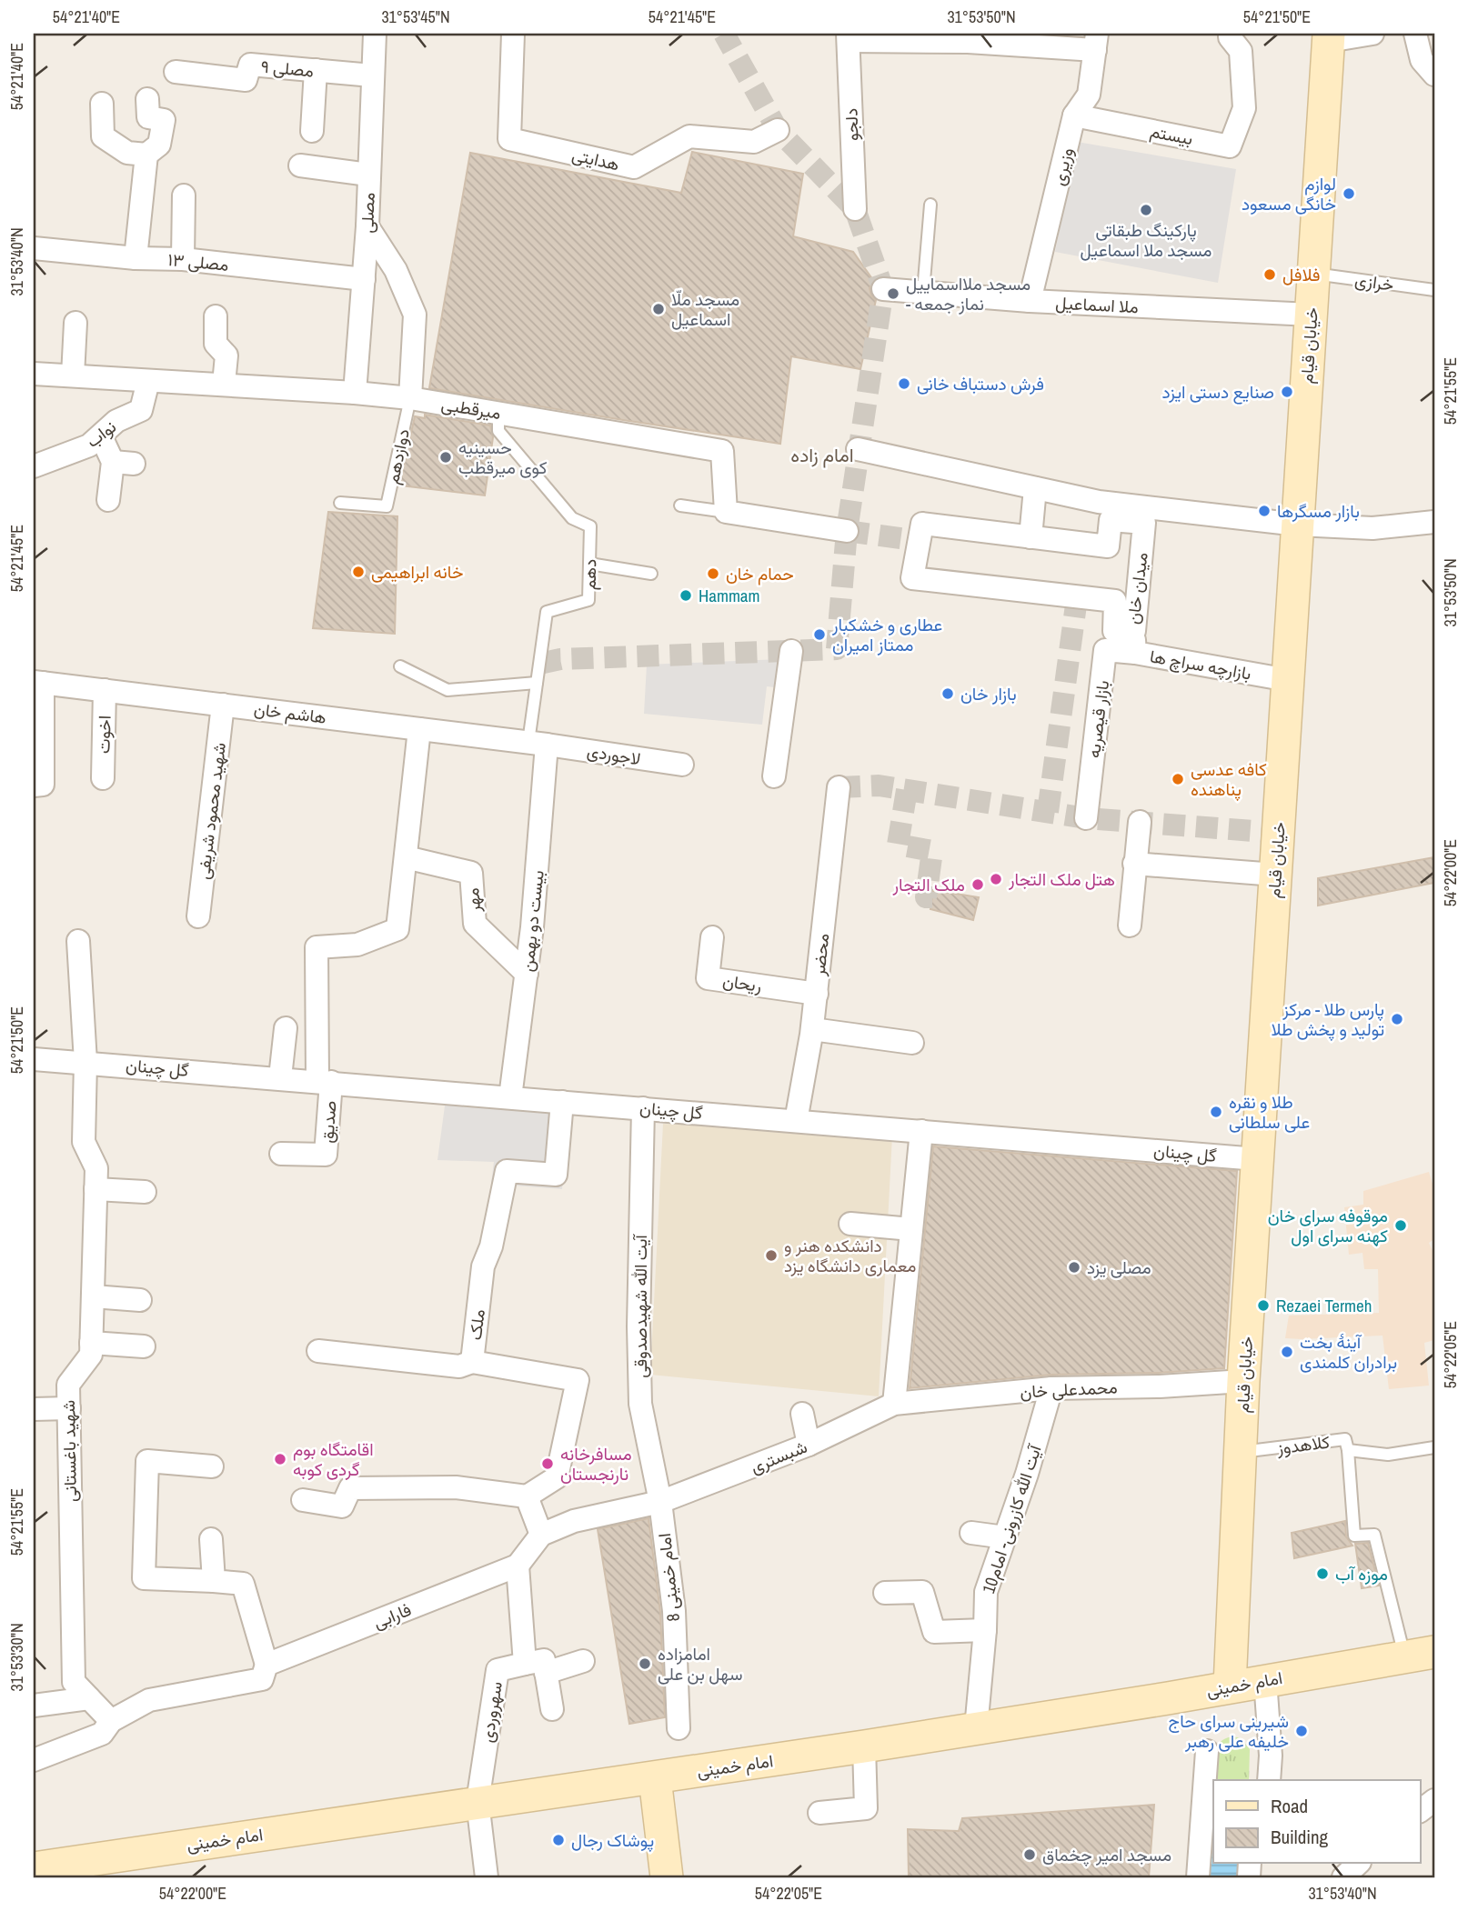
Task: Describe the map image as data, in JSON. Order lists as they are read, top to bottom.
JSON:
{
  "streets": {
    "main road": ["خیابان قیام", "امام خمینی"],
    "street": [
      "مصلی ۹",
      "دلجو",
      "بیستم",
      "هدایتی",
      "وزیری",
      "مصلی",
      "مصلی ۱۳",
      "ملا اسماعیل",
      "میرقطبی",
      "نواب",
      "میدان خان",
      "بازارچه سراچ ها",
      "هاشم خان",
      "بازار قیصریه",
      "اخوت",
      "لاجوردی",
      "شهید محمود شریفی",
      "مهر",
      "بیست دو بهمن",
      "محضر",
      "ریحان",
      "گل چینان",
      "صدیق",
      "آیت الله شهیدصدوقی",
      "ملک",
      "محمدعلی خان",
      "شهید باغستانی",
      "شبستری",
      "آیت الله کازرونی- امام10",
      "امام خمینی 8",
      "فارابی",
      "سهروردی"
    ],
    "lane": [
      "خرازی",
      "دوازدهم",
      "دهم",
      "کلاهدوز"
    ]
  },
  "crossings": [
    ["مصلی ۹", "مصلی"],
    ["بیستم", "وزیری"],
    ["وزیری", "ملا اسماعیل"],
    ["مصلی", "مصلی ۱۳"],
    ["مصلی", "میرقطبی"],
    ["خرازی", "خیابان قیام"],
    ["ملا اسماعیل", "خیابان قیام"],
    ["خیابان قیام", "بازارچه سراچ ها"],
    ["خیابان قیام", "گل چینان"],
    ["خیابان قیام", "محمدعلی خان"],
    ["خیابان قیام", "کلاهدوز"],
    ["خیابان قیام", "امام خمینی"],
    ["میرقطبی", "نواب"],
    ["میرقطبی", "دوازدهم"],
    ["میرقطبی", "دهم"],
    ["دهم", "هاشم خان"],
    ["دهم", "لاجوردی"],
    ["دهم", "بیست دو بهمن"],
    ["میدان خان", "بازارچه سراچ ها"],
    ["میدان خان", "بازار قیصریه"],
    ["بازارچه سراچ ها", "بازار قیصریه"],
    ["هاشم خان", "اخوت"],
    ["هاشم خان", "لاجوردی"],
    ["هاشم خان", "شهید محمود شریفی"],
    ["هاشم خان", "بیست دو بهمن"],
    ["لاجوردی", "بیست دو بهمن"],
    ["مهر", "بیست دو بهمن"],
    ["بیست دو بهمن", "گل چینان"],
    ["محضر", "ریحان"],
    ["محضر", "گل چینان"],
    ["گل چینان", "صدیق"],
    ["گل چینان", "آیت الله شهیدصدوقی"],
    ["گل چینان", "ملک"],
    ["گل چینان", "شهید باغستانی"],
    ["آیت الله شهیدصدوقی", "شبستری"],
    ["آیت الله شهیدصدوقی", "امام خمینی 8"],
    ["محمدعلی خان", "شبستری"],
    ["محمدعلی خان", "آیت الله کازرونی- امام10"],
    ["شهید باغستانی", "فارابی"],
    ["شبستری", "امام خمینی 8"],
    ["آیت الله کازرونی- امام10", "امام خمینی"],
    ["امام خمینی", "سهروردی"]
  ],
  "districts": ["امام زاده"],
  "places": [
    "لوازم خانگی مسعود",
    "پارکینگ طبقاتی مسجد ملا اسماعیل",
    "فلافل",
    "مسجد ملااسماییل - نماز جمعه",
    "مسجد ملّا اسماعیل",
    "فرش دستباف خانی",
    "صنایع دستی ایزد",
    "حسینیه کوی میرقطب",
    "بازار مسگرها",
    "خانه ابراهیمی",
    "حمام خان",
    "Hammam",
    "عطاری و خشکبار ممتاز امیران",
    "بازار خان",
    "کافه عدسی پناهنده",
    "هتل ملک التجار",
    "ملک التجار",
    "پارس طلا - مرکز تولید و پخش طلا",
    "طلا و نقره علی سلطانی",
    "موقوفه سرای خان کهنه سرای اول",
    "دانشکده هنر و معماری دانشگاه یزد",
    "مصلی یزد",
    "Rezaei Termeh",
    "آینهٔ بخت برادران کلمندی",
    "اقامتگاه بوم گردی کوبه",
    "مسافرخانه نارنجستان",
    "موزه آب",
    "امامزاده سهل بن علی",
    "شیرینی سرای حاج خلیفه علی رهبر",
    "پوشاک رجال",
    "مسجد امیر چخماق"
  ],
  "legend": ["Road", "Building"],
  "coordinates": [
    "54°21'40\"E",
    "31°53'45\"N",
    "54°21'45\"E",
    "31°53'50\"N",
    "54°21'50\"E",
    "31°53'40\"N",
    "54°21'55\"E",
    "54°22'00\"E",
    "54°22'05\"E",
    "31°53'30\"N"
  ]
}
